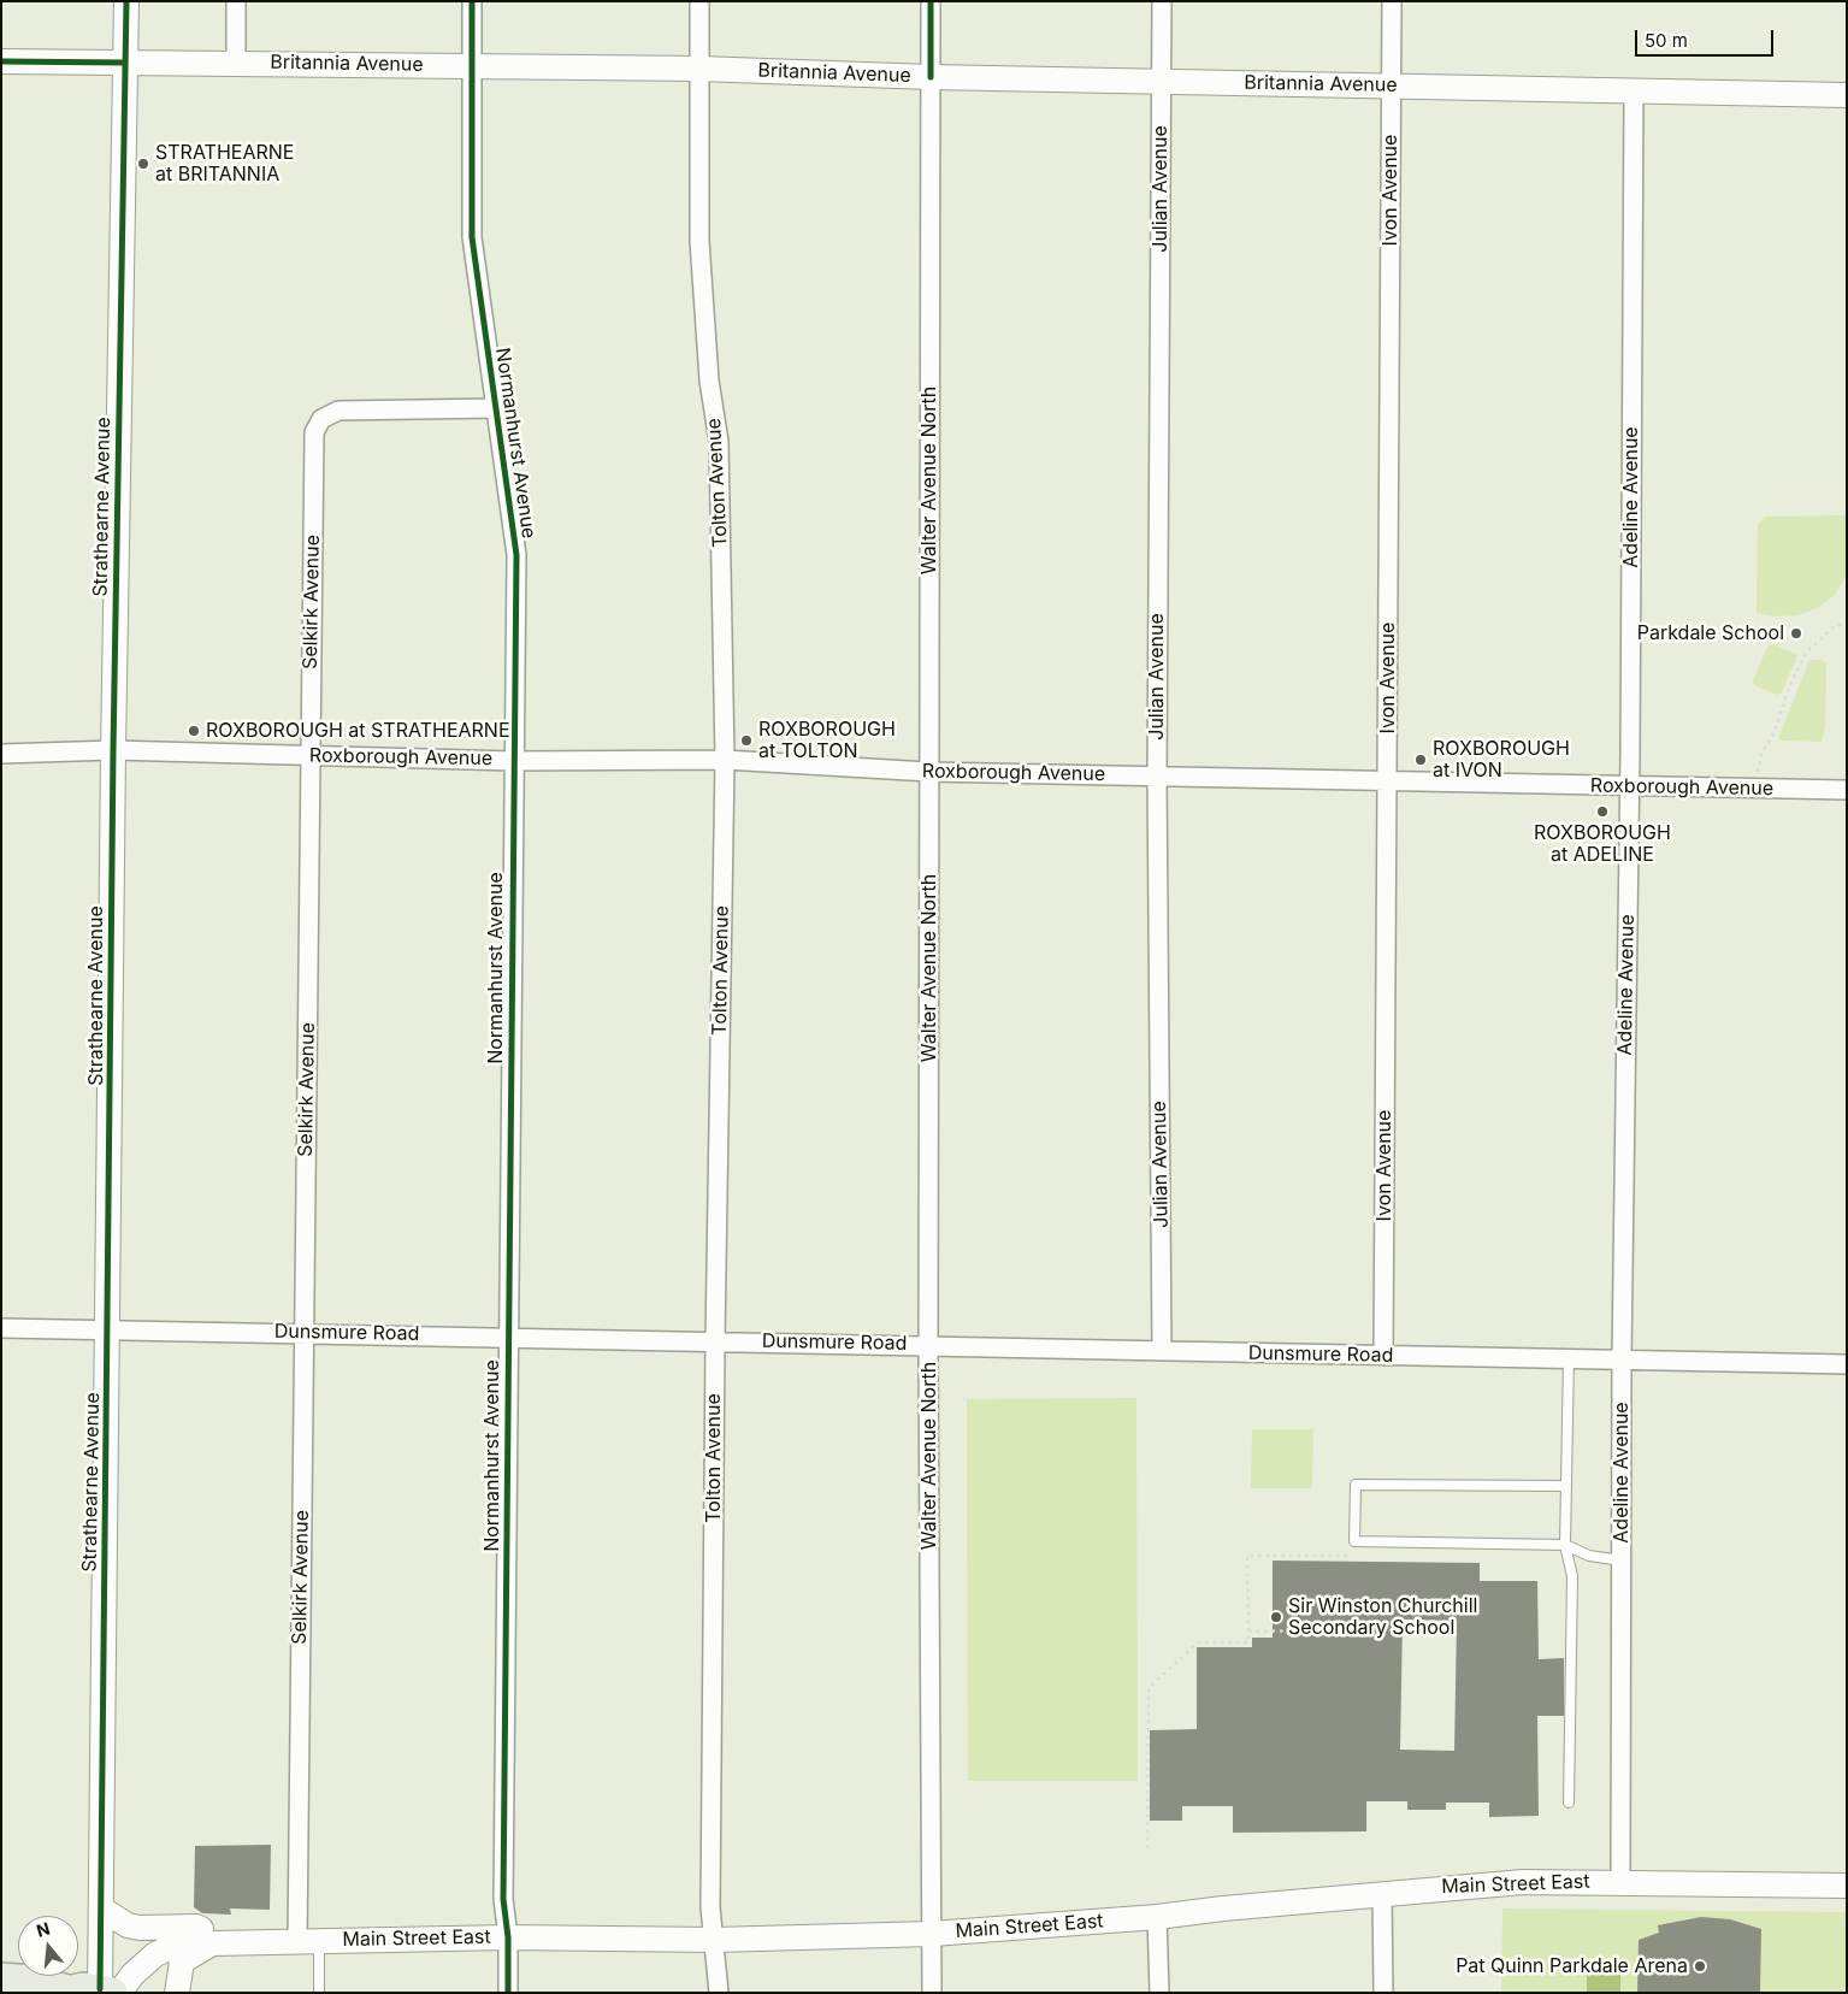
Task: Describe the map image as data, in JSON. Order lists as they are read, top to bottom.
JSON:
{
  "streets": {
    "street": [
      "Britannia Avenue",
      "Julian Avenue",
      "Ivon Avenue",
      "Normanhurst Avenue",
      "Walter Avenue North",
      "Tolton Avenue",
      "Adeline Avenue",
      "Strathearne Avenue",
      "Selkirk Avenue",
      "Roxborough Avenue",
      "Dunsmure Road",
      "Main Street East"
    ]
  },
  "crossings": [
    ["Britannia Avenue", "Julian Avenue"],
    ["Britannia Avenue", "Ivon Avenue"],
    ["Britannia Avenue", "Normanhurst Avenue"],
    ["Britannia Avenue", "Walter Avenue North"],
    ["Britannia Avenue", "Tolton Avenue"],
    ["Britannia Avenue", "Adeline Avenue"],
    ["Britannia Avenue", "Strathearne Avenue"],
    ["Julian Avenue", "Roxborough Avenue"],
    ["Julian Avenue", "Dunsmure Road"],
    ["Ivon Avenue", "Roxborough Avenue"],
    ["Ivon Avenue", "Dunsmure Road"],
    ["Normanhurst Avenue", "Selkirk Avenue"],
    ["Normanhurst Avenue", "Roxborough Avenue"],
    ["Normanhurst Avenue", "Dunsmure Road"],
    ["Normanhurst Avenue", "Main Street East"],
    ["Walter Avenue North", "Roxborough Avenue"],
    ["Walter Avenue North", "Dunsmure Road"],
    ["Walter Avenue North", "Main Street East"],
    ["Tolton Avenue", "Roxborough Avenue"],
    ["Tolton Avenue", "Dunsmure Road"],
    ["Tolton Avenue", "Main Street East"],
    ["Adeline Avenue", "Roxborough Avenue"],
    ["Adeline Avenue", "Dunsmure Road"],
    ["Adeline Avenue", "Main Street East"],
    ["Strathearne Avenue", "Roxborough Avenue"],
    ["Strathearne Avenue", "Dunsmure Road"],
    ["Strathearne Avenue", "Main Street East"],
    ["Selkirk Avenue", "Roxborough Avenue"],
    ["Selkirk Avenue", "Dunsmure Road"],
    ["Selkirk Avenue", "Main Street East"]
  ],
  "places": [
    "STRATHEARNE at BRITANNIA",
    "Parkdale School",
    "ROXBOROUGH at STRATHEARNE",
    "ROXBOROUGH at TOLTON",
    "ROXBOROUGH at IVON",
    "ROXBOROUGH at ADELINE",
    "Sir Winston Churchill Secondary School",
    "Pat Quinn Parkdale Arena"
  ],
  "scale_bar": "50 m",
  "north": "top"
}
